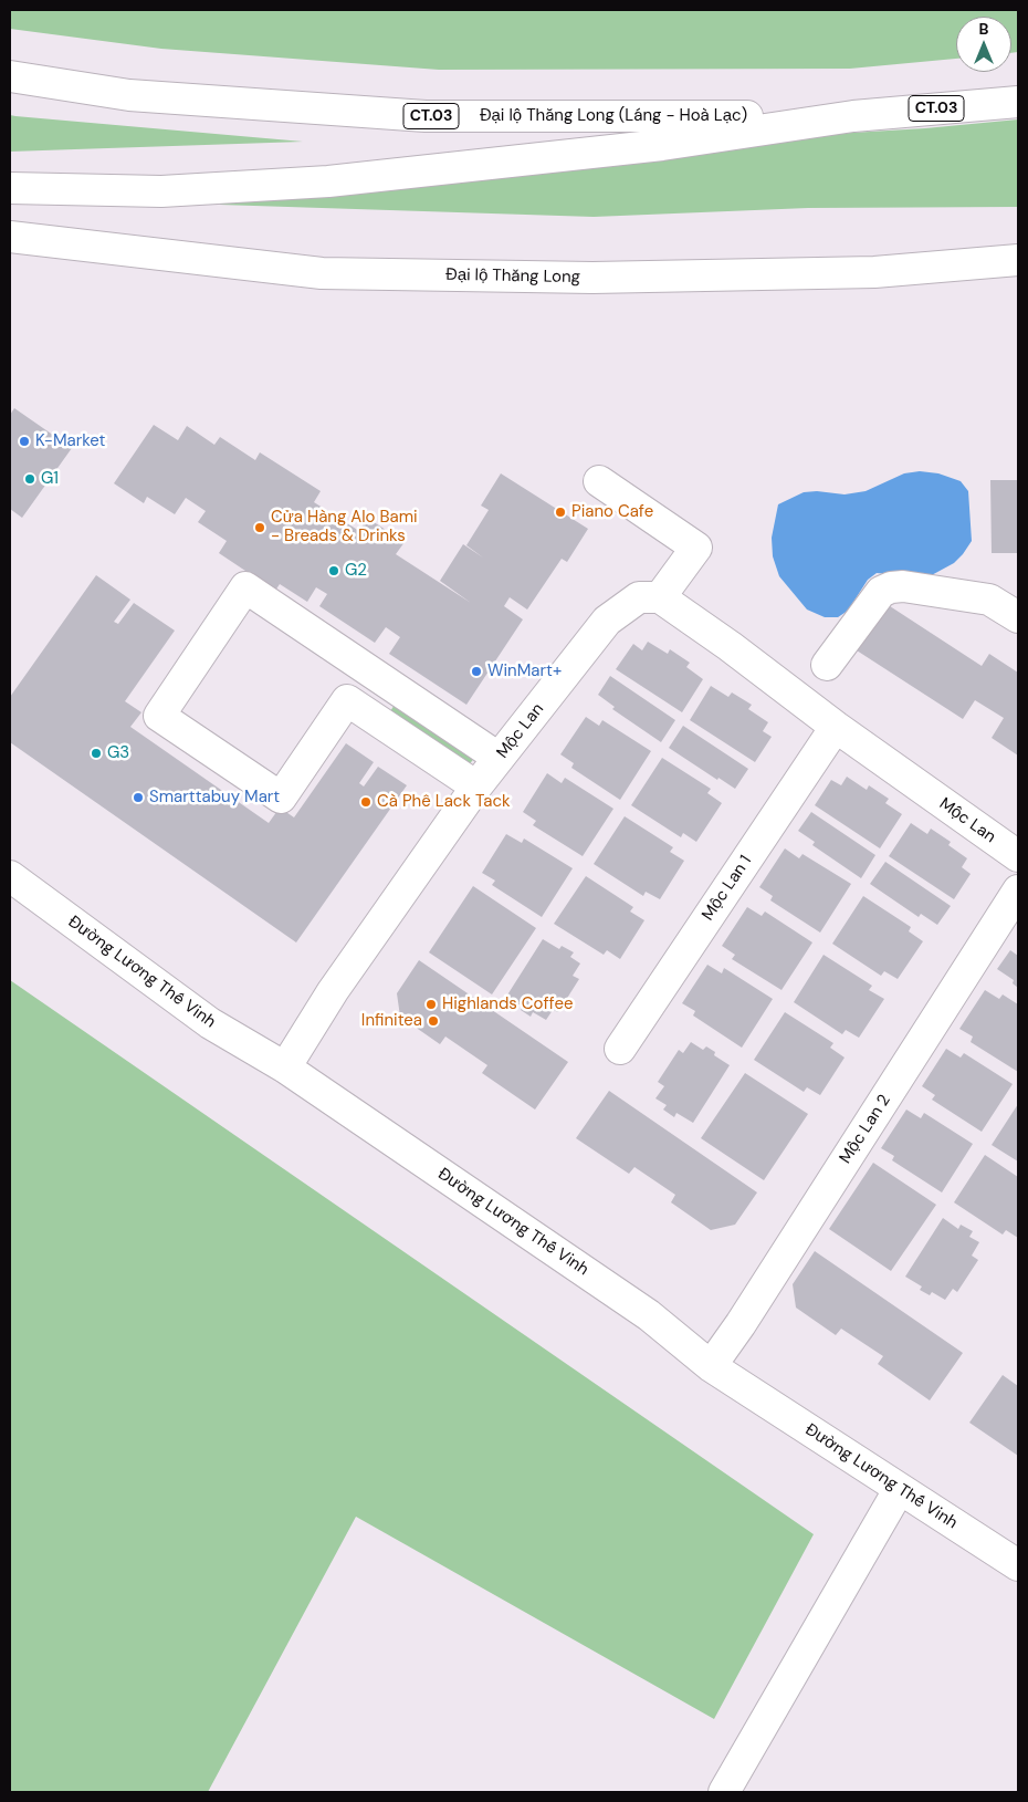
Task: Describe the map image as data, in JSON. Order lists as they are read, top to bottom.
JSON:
{
  "streets": {
    "main road": [
      "CT.03",
      "Đại lộ Thăng Long (Láng - Hoà Lạc)",
      "Đại lộ Thăng Long",
      "Mộc Lan",
      "Mộc Lan 1",
      "Đường Lương Thế Vinh",
      "Mộc Lan 2"
    ]
  },
  "crossings": [
    ["CT.03", "Đại lộ Thăng Long (Láng - Hoà Lạc)"],
    ["Mộc Lan", "Mộc Lan 1"],
    ["Mộc Lan", "Đường Lương Thế Vinh"],
    ["Đường Lương Thế Vinh", "Mộc Lan 2"]
  ],
  "places": [
    "K-Market",
    "G1",
    "Piano Cafe",
    "Cửa Hàng Alo Bami - Breads & Drinks",
    "G2",
    "WinMart+",
    "G3",
    "Smarttabuy Mart",
    "Cà Phê Lack Tack",
    "Highlands Coffee",
    "Infinitea"
  ],
  "north": "top"
}
